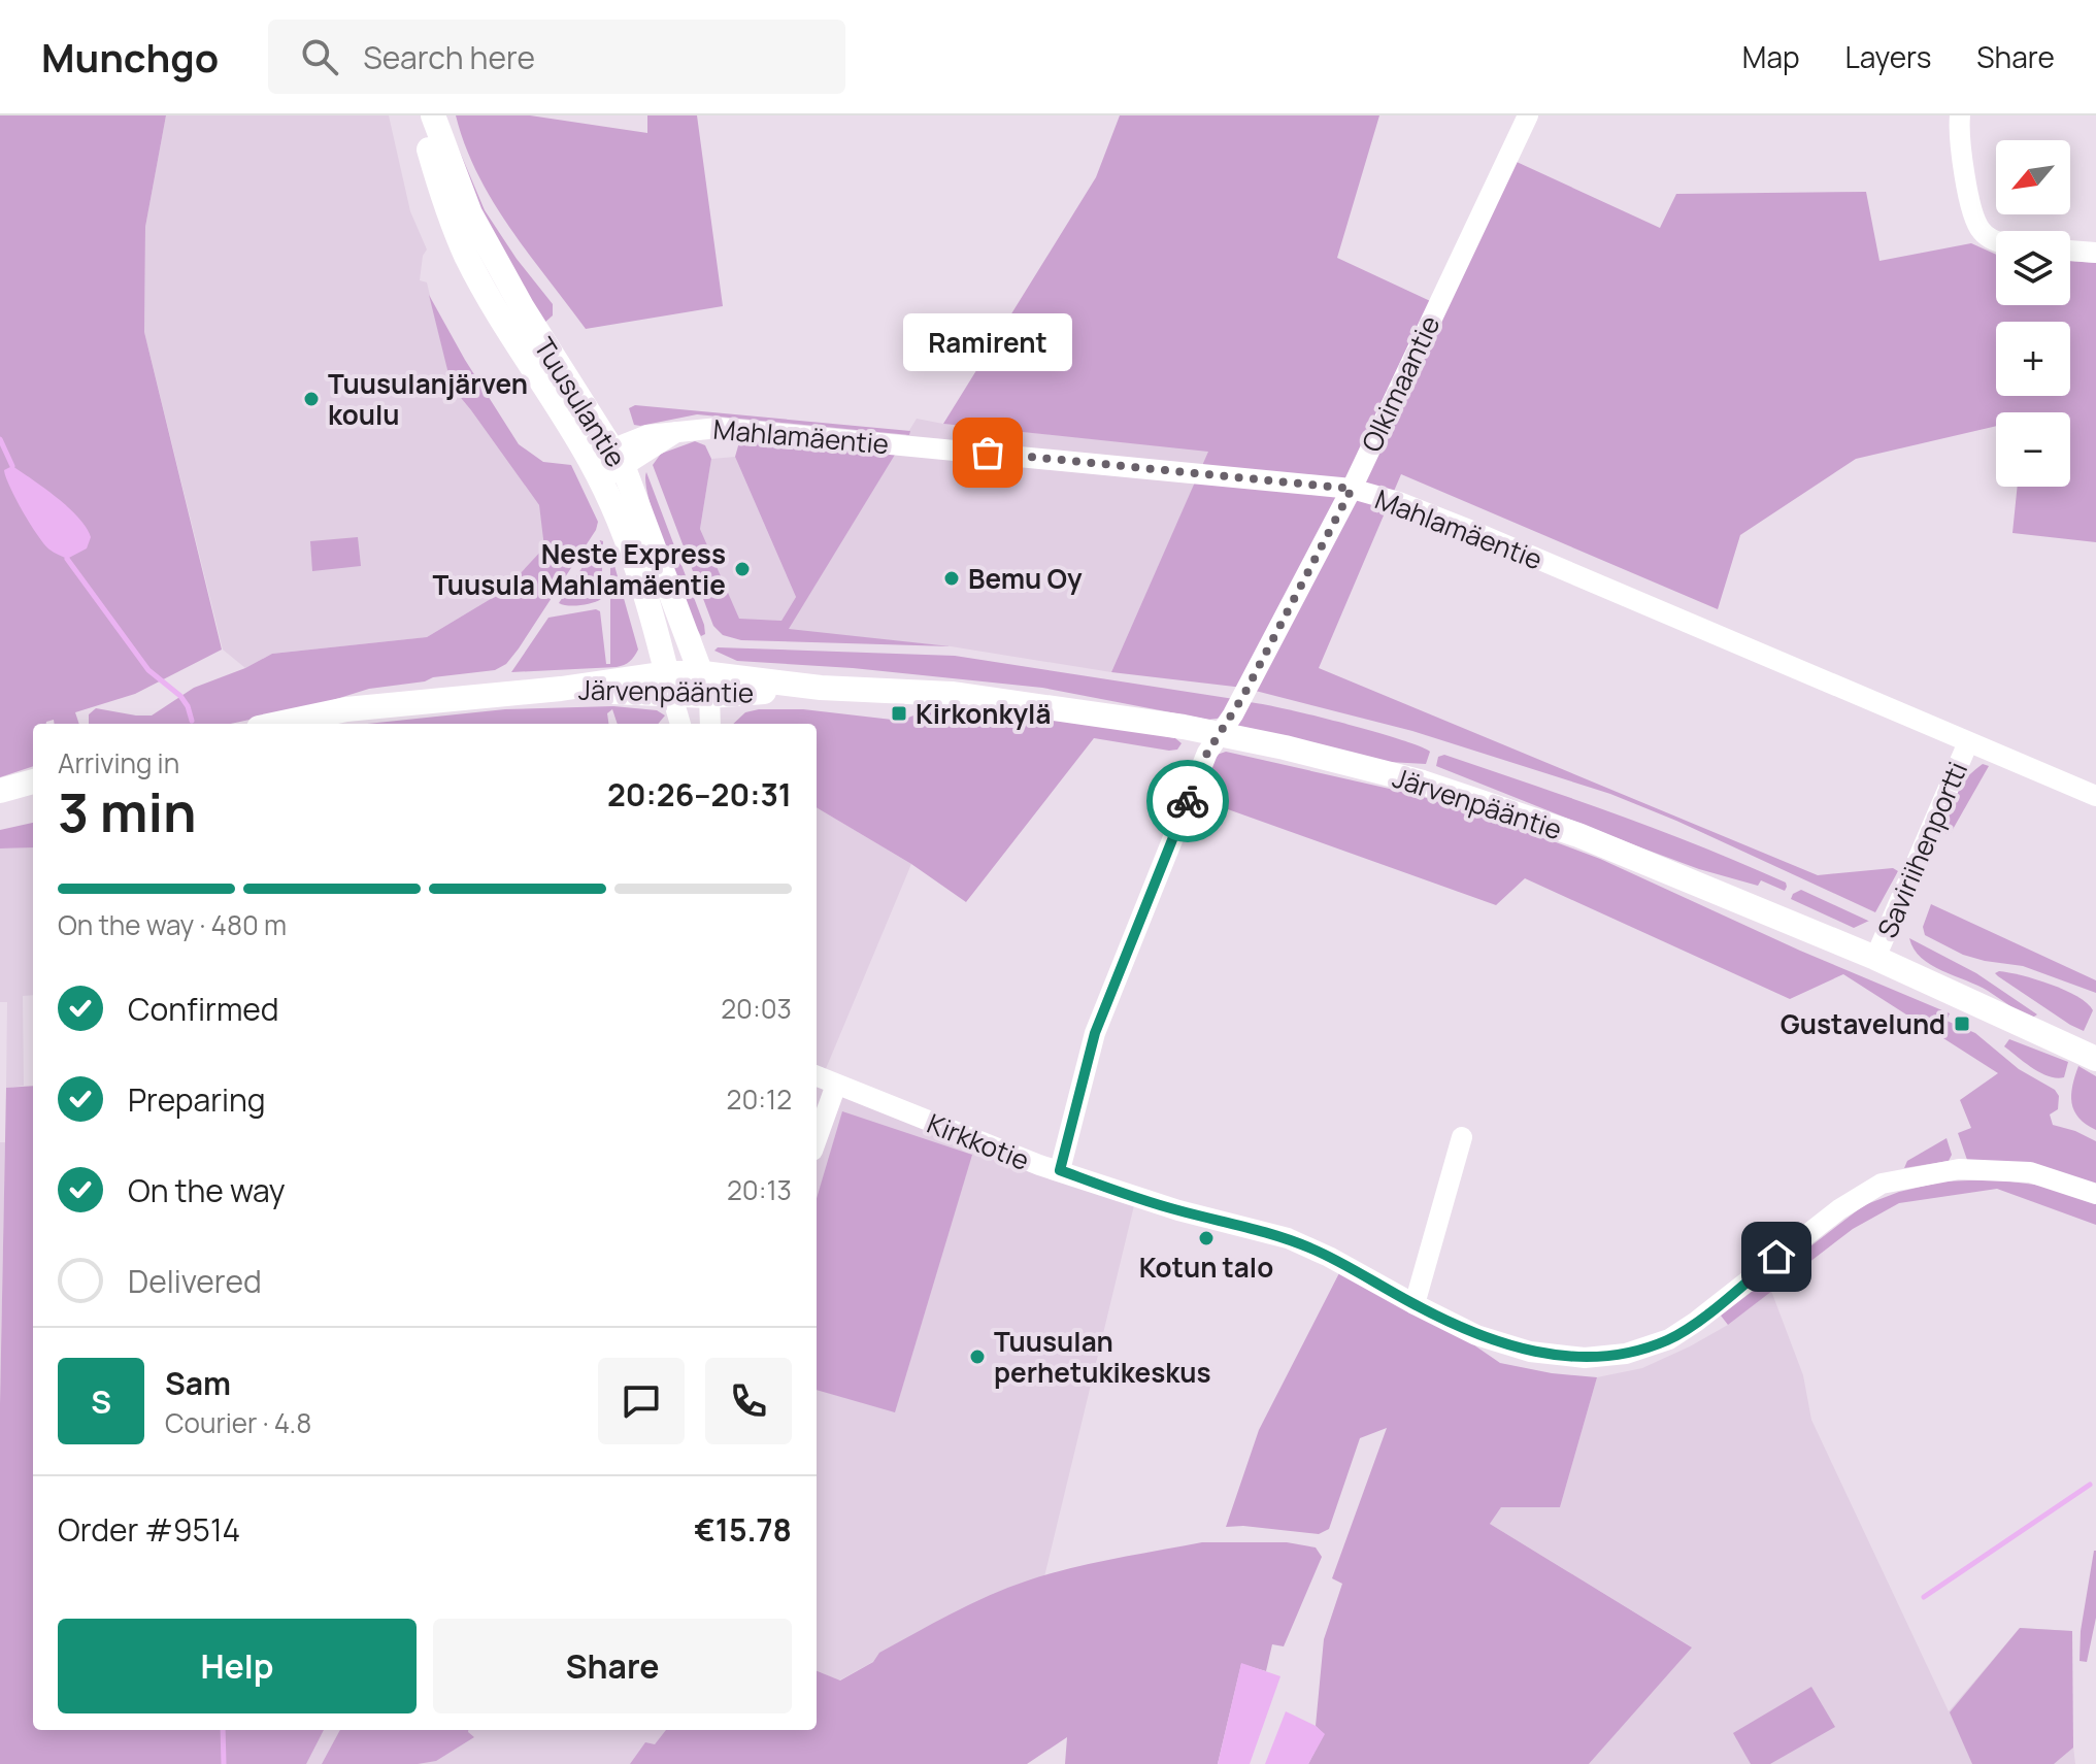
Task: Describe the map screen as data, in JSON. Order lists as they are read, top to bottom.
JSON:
{
  "streets": {
    "main road": ["Tuusulantie", "Järvenpääntie"],
    "street": [
      "Olkimaantie",
      "Mahlamäentie",
      "Saviriihenportti",
      "Kirkkotie"
    ]
  },
  "crossings": [
    ["Olkimaantie", "Mahlamäentie"],
    ["Olkimaantie", "Järvenpääntie"],
    ["Olkimaantie", "Kirkkotie"],
    ["Tuusulantie", "Mahlamäentie"],
    ["Tuusulantie", "Järvenpääntie"],
    ["Mahlamäentie", "Saviriihenportti"],
    ["Järvenpääntie", "Saviriihenportti"]
  ],
  "places": {
    "other": [
      "Tuusulanjärven koulu",
      "Ramirent",
      "Neste Express Tuusula Mahlamäentie",
      "Bemu Oy",
      "Kotun talo",
      "Tuusulan perhetukikeskus"
    ],
    "transit": ["Kirkonkylä", "Gustavelund"]
  },
  "north": "bottom left",
  "page": {
    "header": "Munchgo",
    "search": "Search here",
    "nav": ["Map", "Layers", "Share"],
    "map_buttons": ["+", "−"],
    "bubble": "Ramirent",
    "heading": ["3 min", "Arriving in", "20:26–20:31"],
    "panel": [
      "Sam",
      "Courier · 4.8",
      "Order #9514",
      "€15.78"
    ],
    "bar": "On the way · 480 m",
    "list": [
      ["Confirmed", "20:03"],
      ["Preparing", "20:12"],
      ["On the way", "20:13"],
      "Delivered"
    ],
    "round": "S",
    "buttons": ["Help", "Share"]
  }
}
